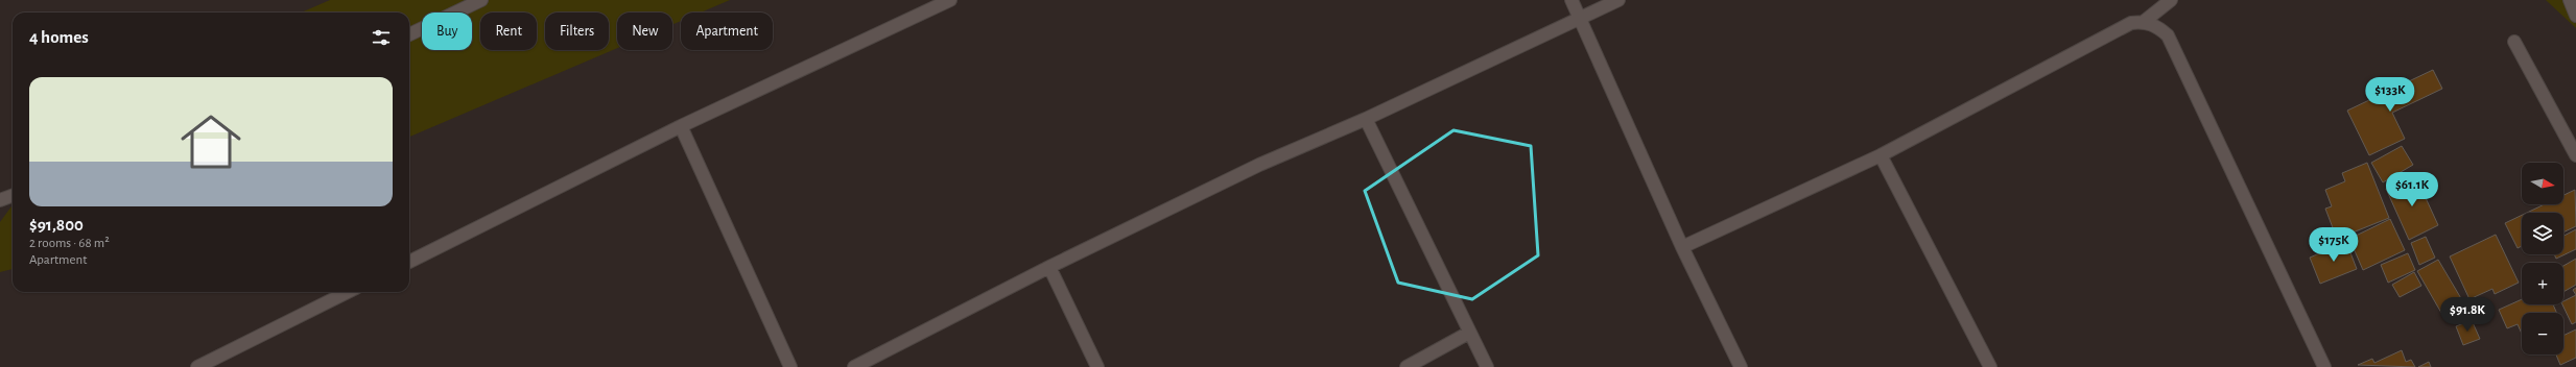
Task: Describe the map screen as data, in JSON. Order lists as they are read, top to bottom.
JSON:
{
  "north": "right",
  "page": {
    "chip": [
      "Buy",
      "Rent",
      "Filters",
      "New",
      "Apartment"
    ],
    "heading": "4 homes",
    "list": [
      {
        "name": "$91,800",
        "note": "2 rooms · 68 m² · Apartment"
      }
    ],
    "price": [
      "$133K",
      "$61.1K",
      "$175K",
      "$91.8K"
    ],
    "map_buttons": ["+", "−"]
  }
}
